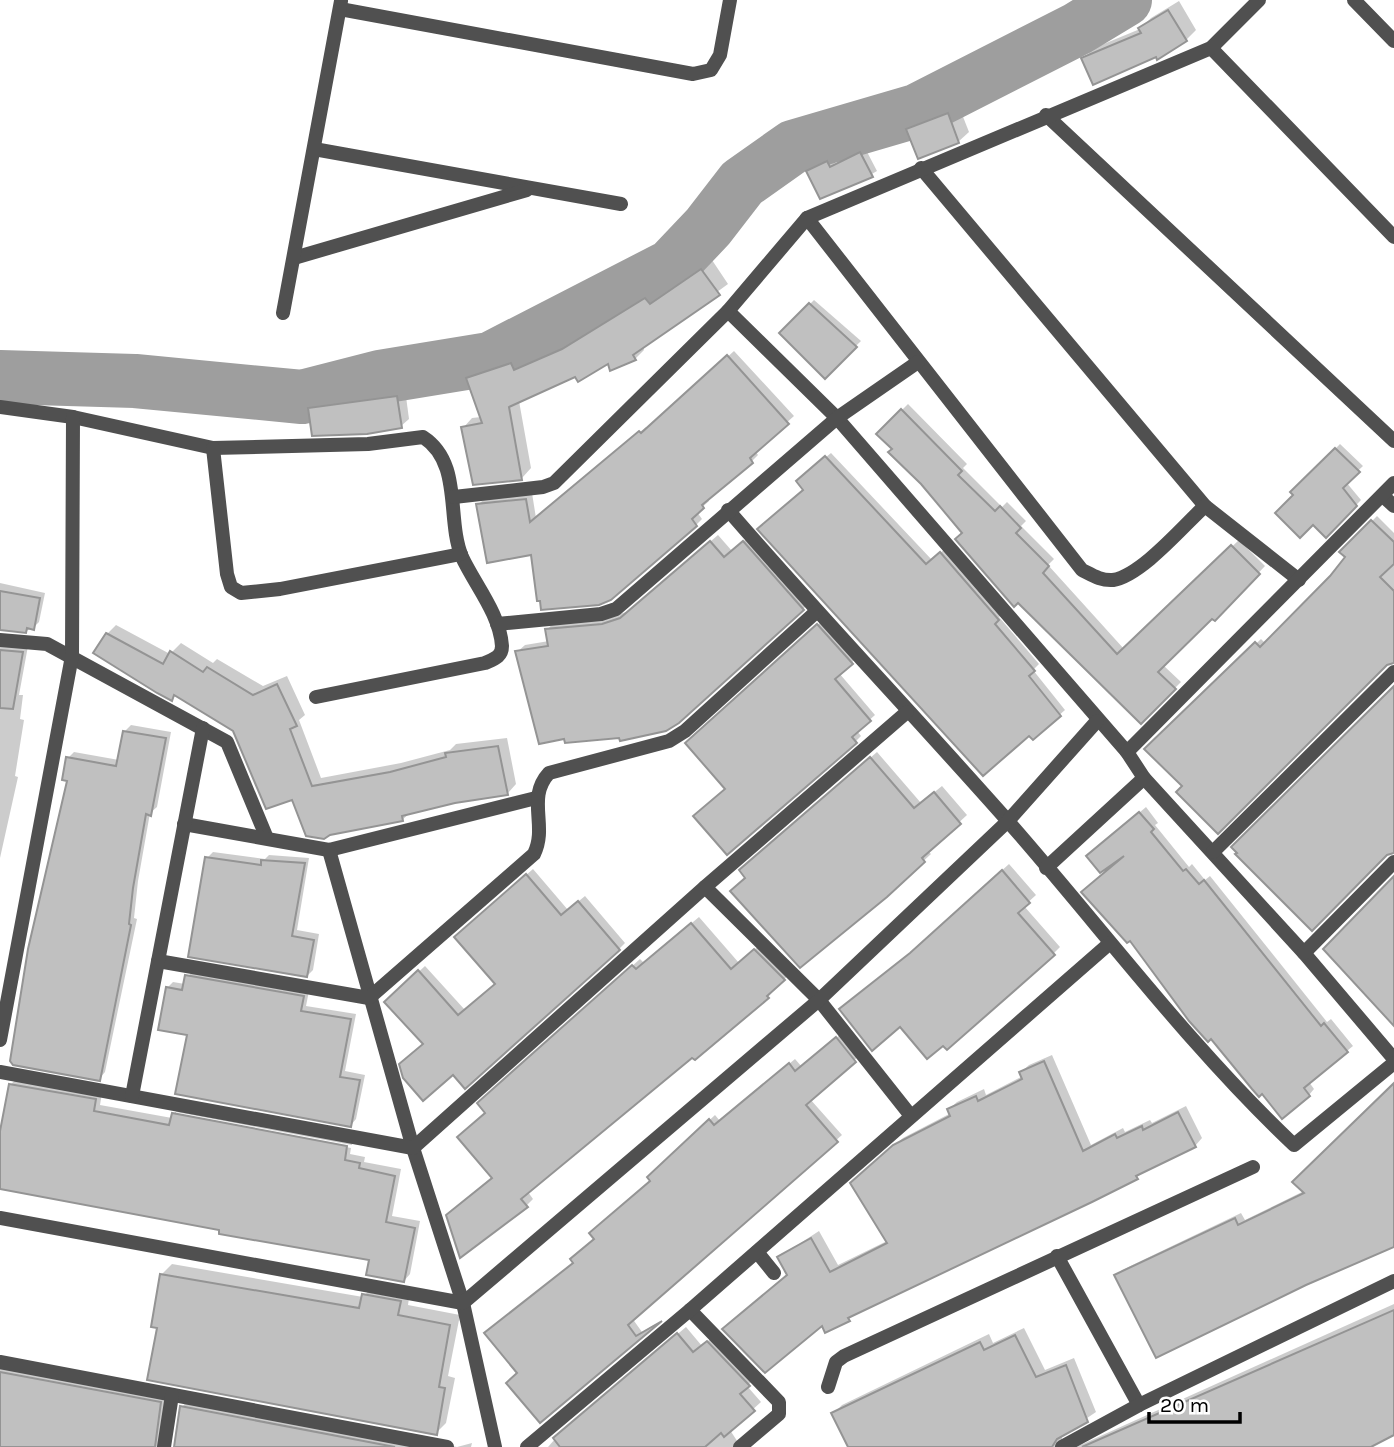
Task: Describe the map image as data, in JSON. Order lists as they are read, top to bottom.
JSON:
{
  "scale_bar": "20 m"
}
